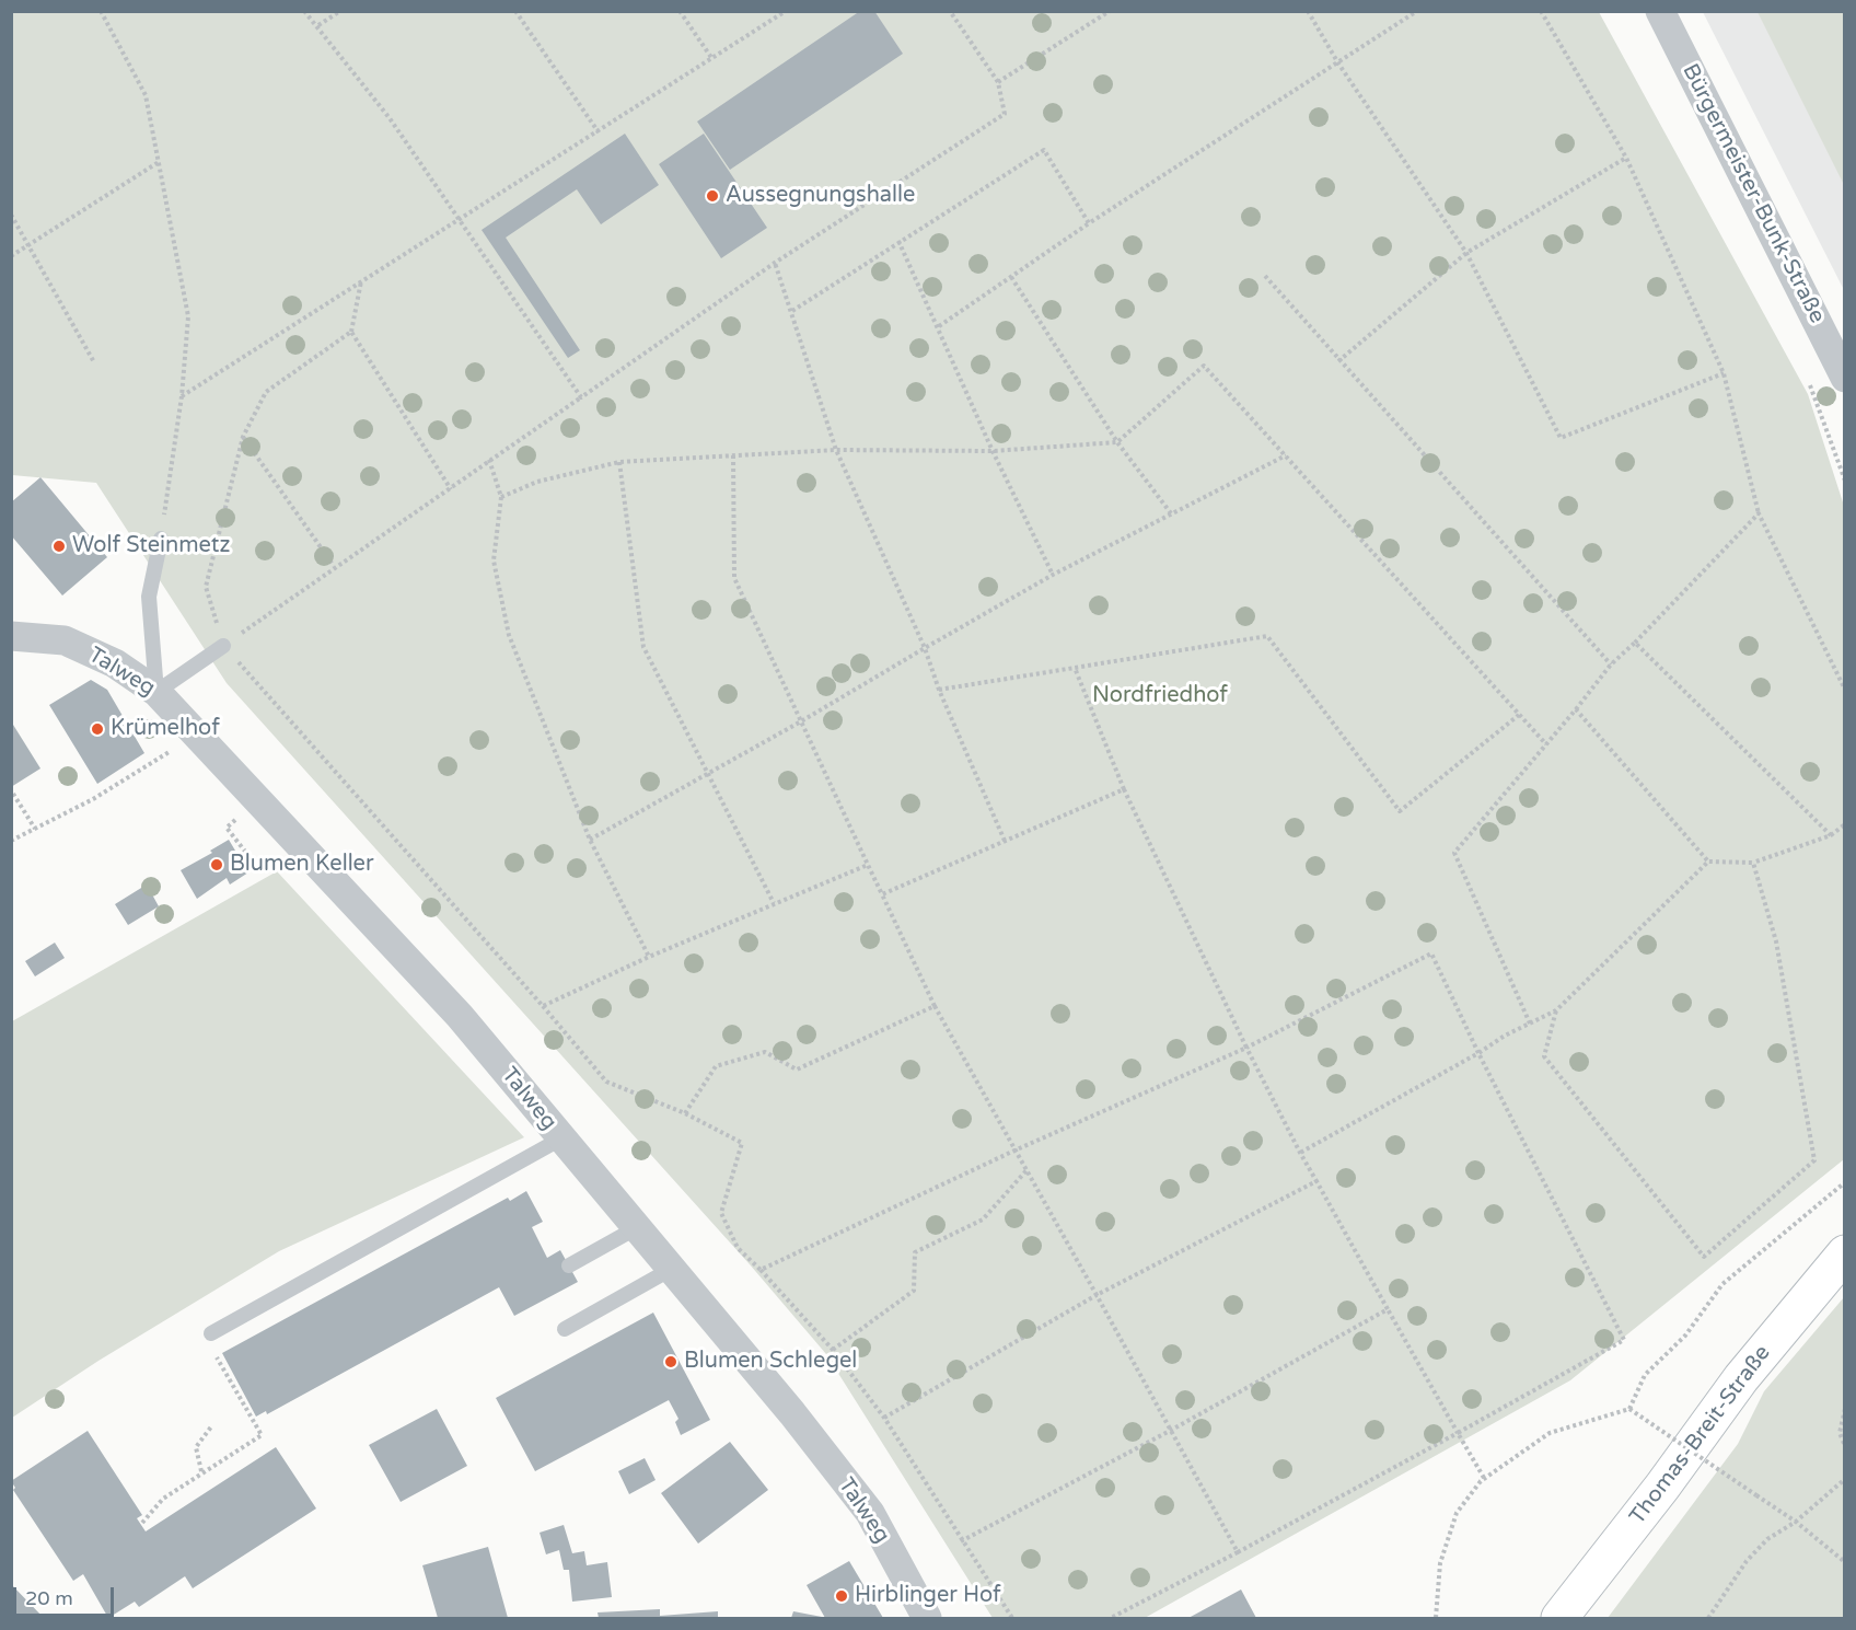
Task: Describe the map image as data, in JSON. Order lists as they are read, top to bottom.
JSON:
{
  "streets": {
    "main road": ["Thomas-Breit-Straße"],
    "street": ["Bürgermeister-Bunk-Straße", "Talweg"]
  },
  "parks": ["Nordfriedhof"],
  "places": [
    "Aussegnungshalle",
    "Wolf Steinmetz",
    "Krümelhof",
    "Blumen Keller",
    "Blumen Schlegel",
    "Hirblinger Hof"
  ],
  "scale_bar": "20 m"
}
